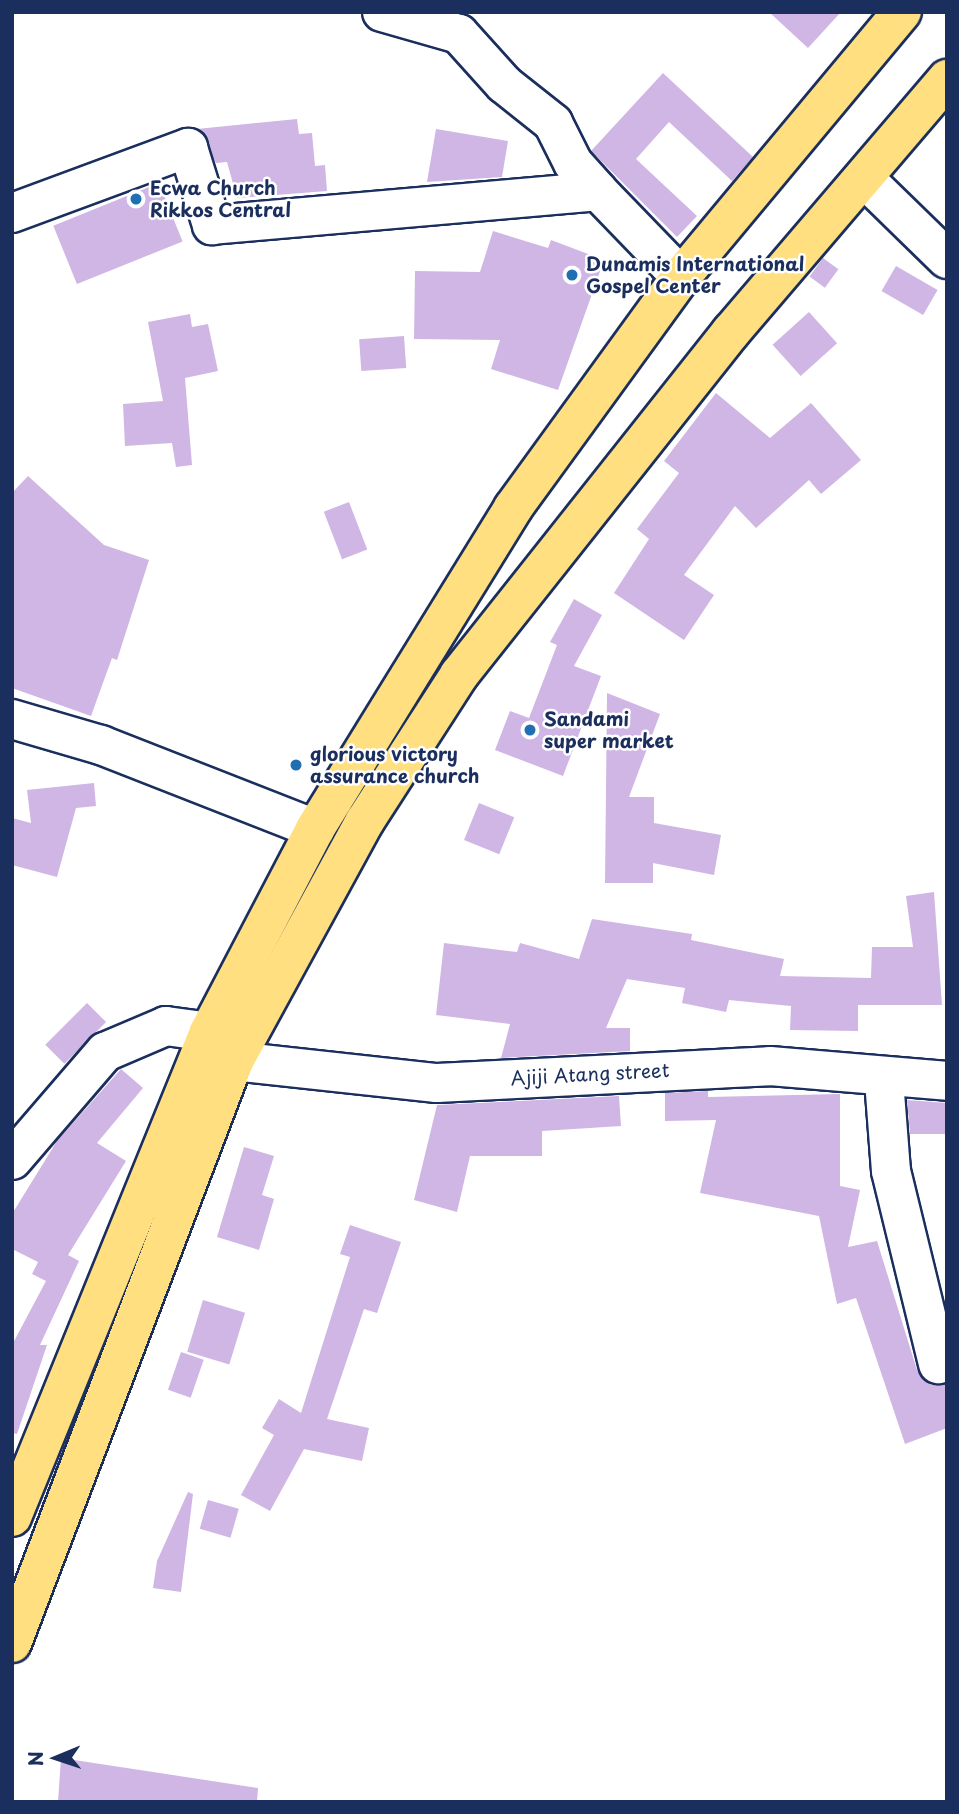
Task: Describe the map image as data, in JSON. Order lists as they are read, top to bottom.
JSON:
{
  "streets": {
    "street": ["Ajiji Atang street"]
  },
  "places": [
    "Ecwa Church Rikkos Central",
    "Dunamis International Gospel Center",
    "Sandami super market",
    "glorious victory assurance church"
  ],
  "north": "left"
}
